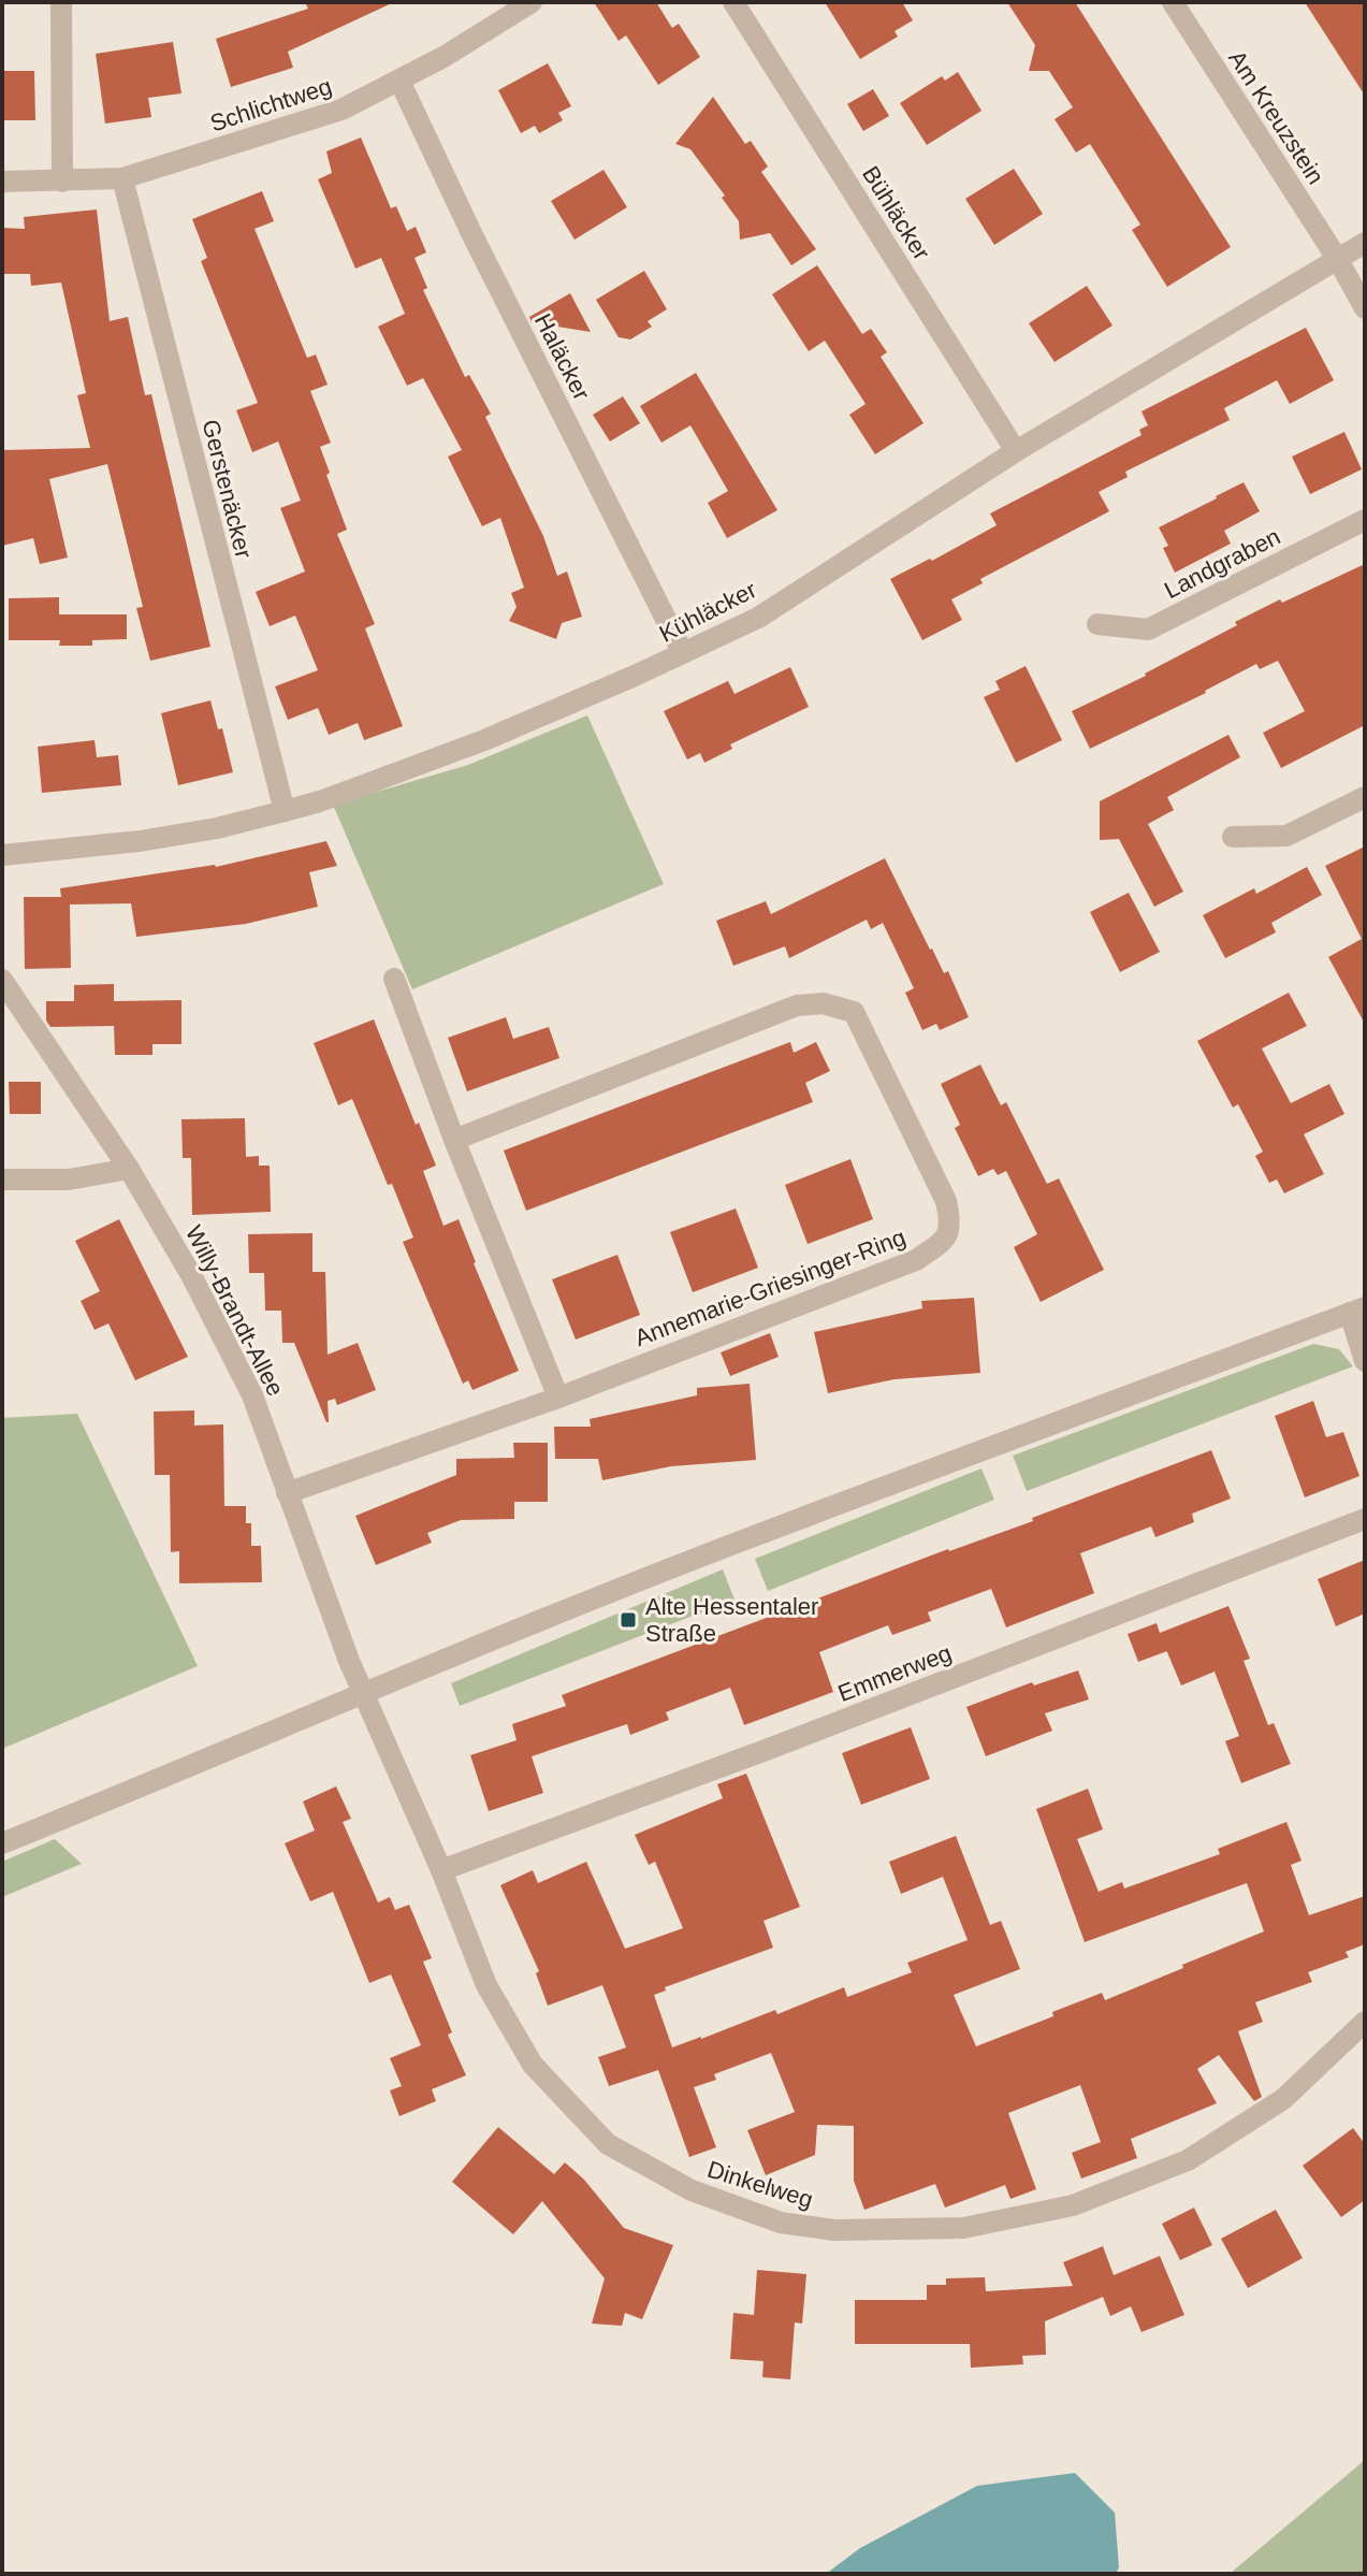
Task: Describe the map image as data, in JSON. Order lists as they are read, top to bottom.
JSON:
{
  "streets": {
    "street": [
      "Schlichtweg",
      "Am Kreuzstein",
      "Bühläcker",
      "Haläcker",
      "Gerstenäcker",
      "Landgraben",
      "Kühläcker",
      "Annemarie-Griesinger-Ring",
      "Willy-Brandt-Allee",
      "Emmerweg",
      "Dinkelweg"
    ]
  },
  "crossings": [
    ["Schlichtweg", "Haläcker"],
    ["Schlichtweg", "Gerstenäcker"],
    ["Am Kreuzstein", "Kühläcker"],
    ["Bühläcker", "Kühläcker"],
    ["Haläcker", "Kühläcker"],
    ["Gerstenäcker", "Kühläcker"],
    ["Annemarie-Griesinger-Ring", "Willy-Brandt-Allee"],
    ["Willy-Brandt-Allee", "Dinkelweg"],
    ["Emmerweg", "Dinkelweg"]
  ],
  "places": {
    "transit": ["Alte Hessentaler Straße"]
  }
}
